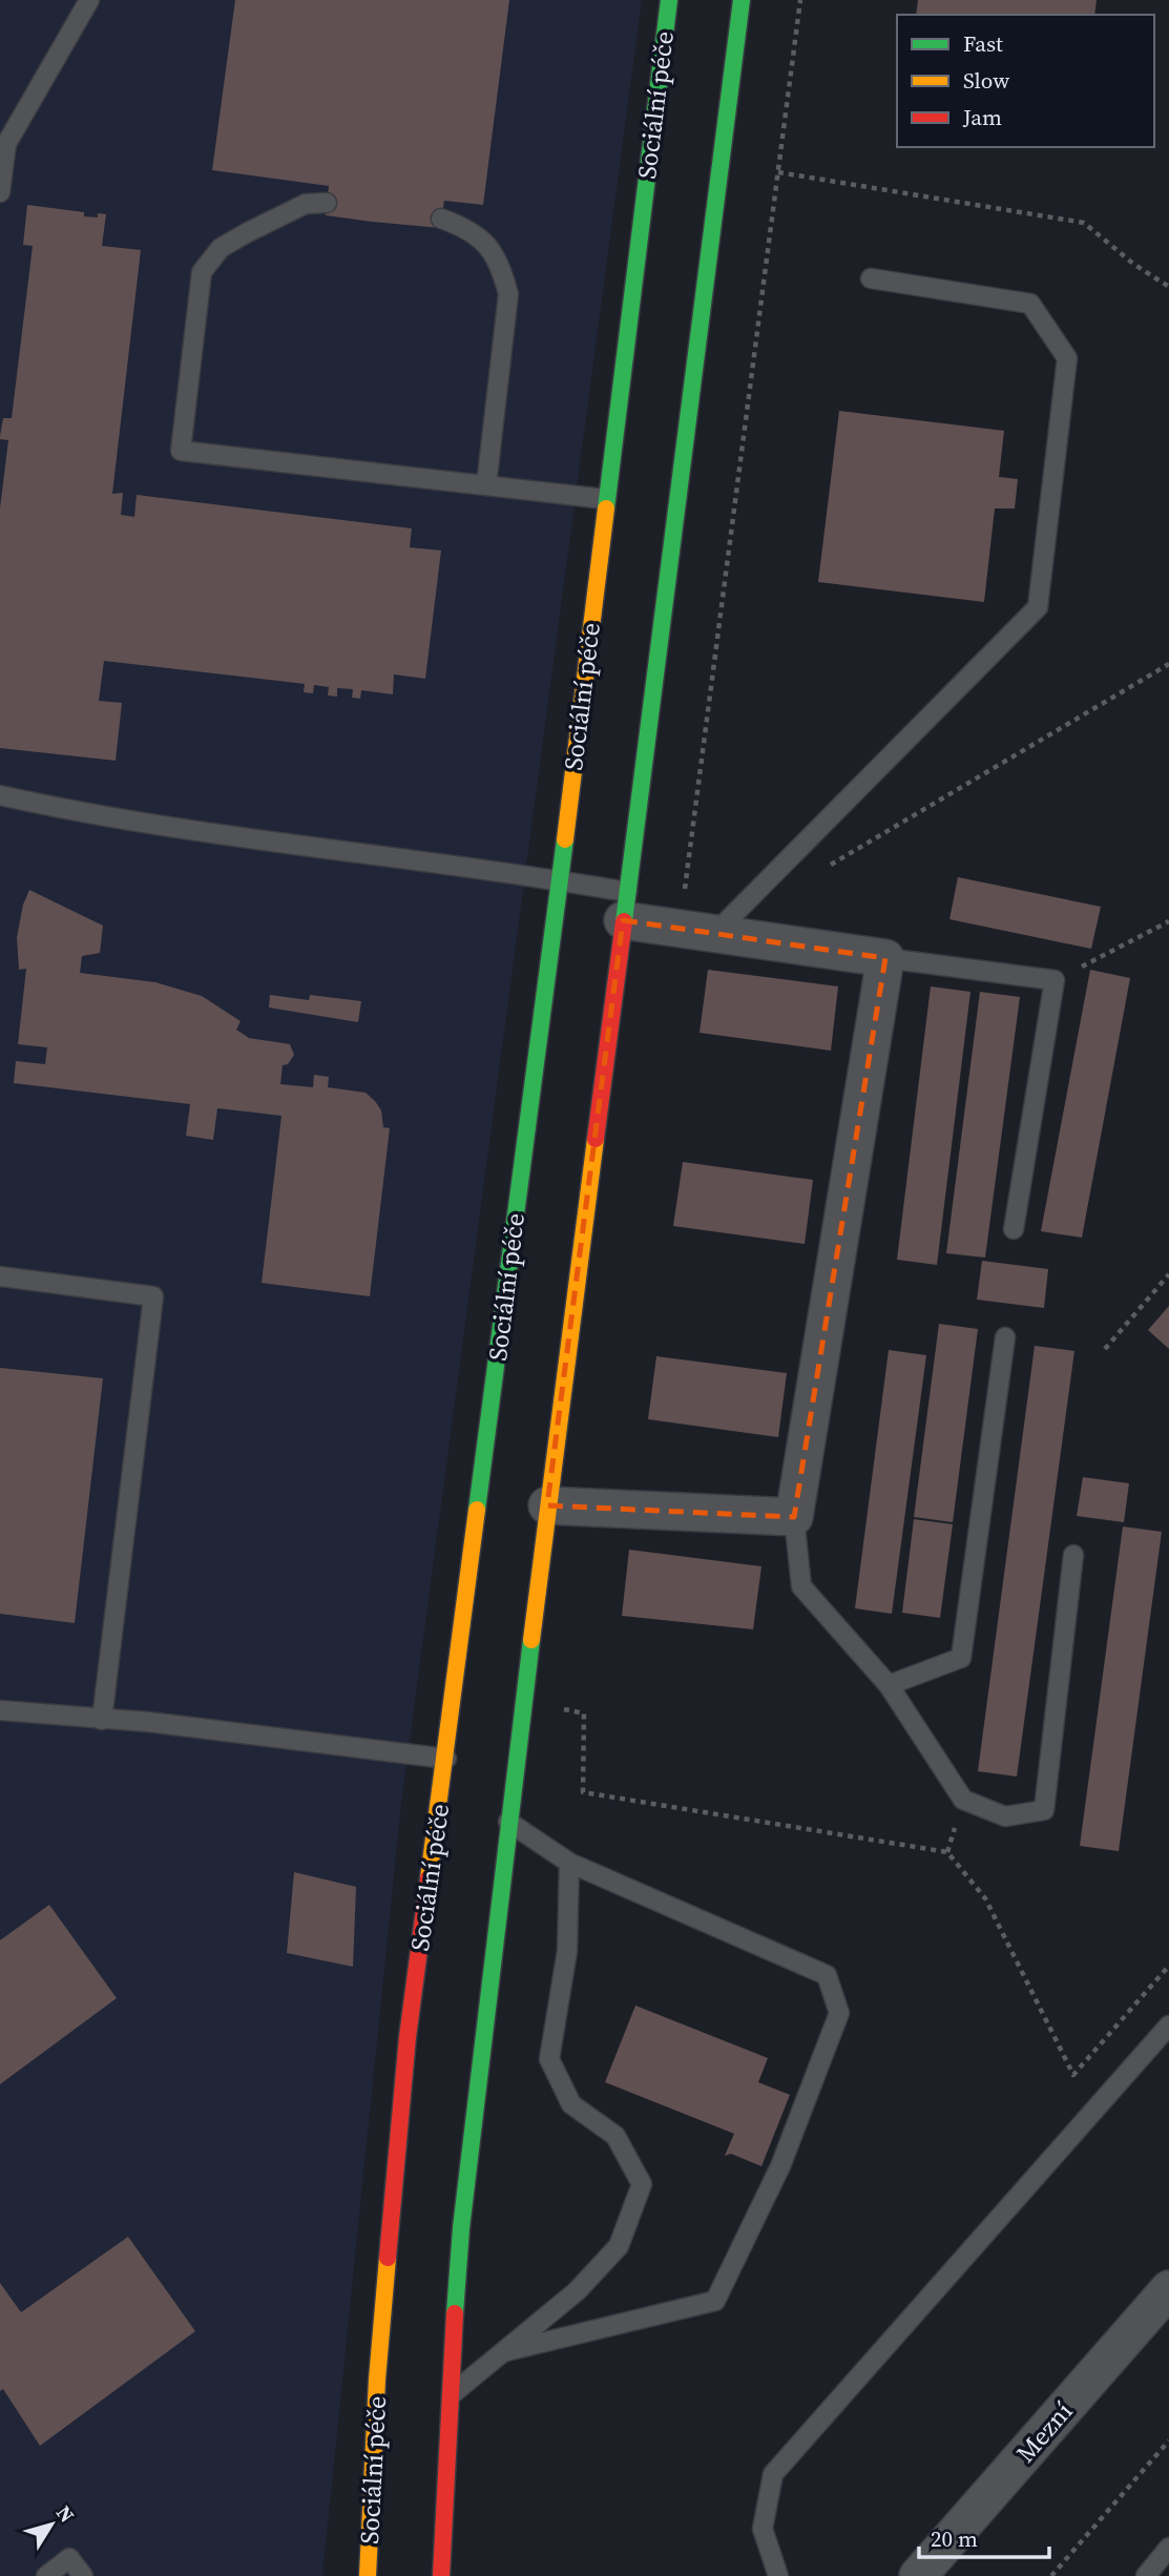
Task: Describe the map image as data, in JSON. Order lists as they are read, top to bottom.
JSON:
{
  "streets": {
    "main road": ["Sociální péče"],
    "street": ["Mezní"]
  },
  "legend": ["Fast", "Slow", "Jam"],
  "scale_bar": "20 m",
  "north": "top right"
}
